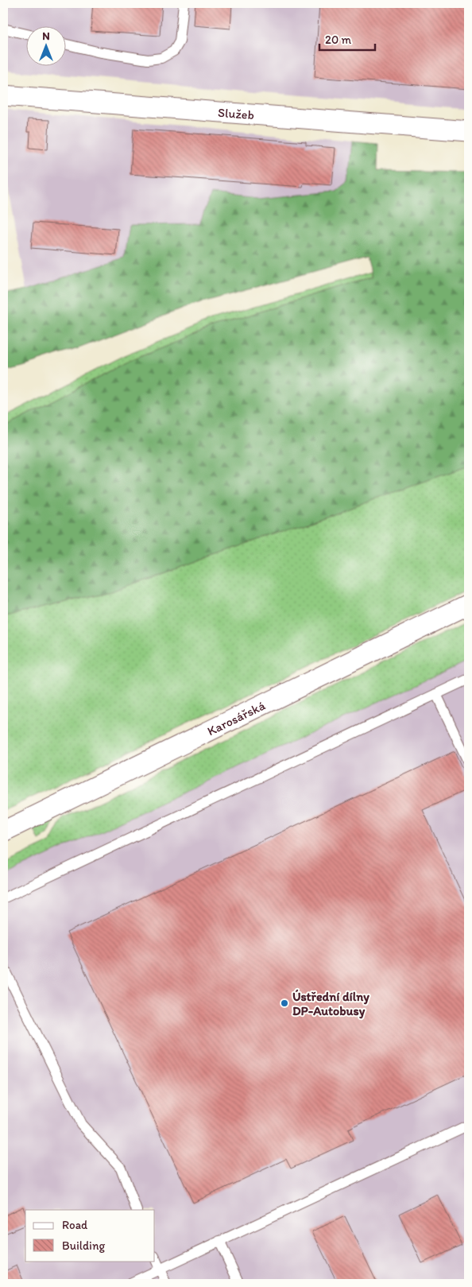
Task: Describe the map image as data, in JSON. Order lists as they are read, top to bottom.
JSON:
{
  "streets": {
    "street": ["Služeb", "Karosářská"]
  },
  "places": ["Ústřední dílny DP-Autobusy"],
  "legend": ["Road", "Building"],
  "scale_bar": "20 m",
  "north": "top"
}
